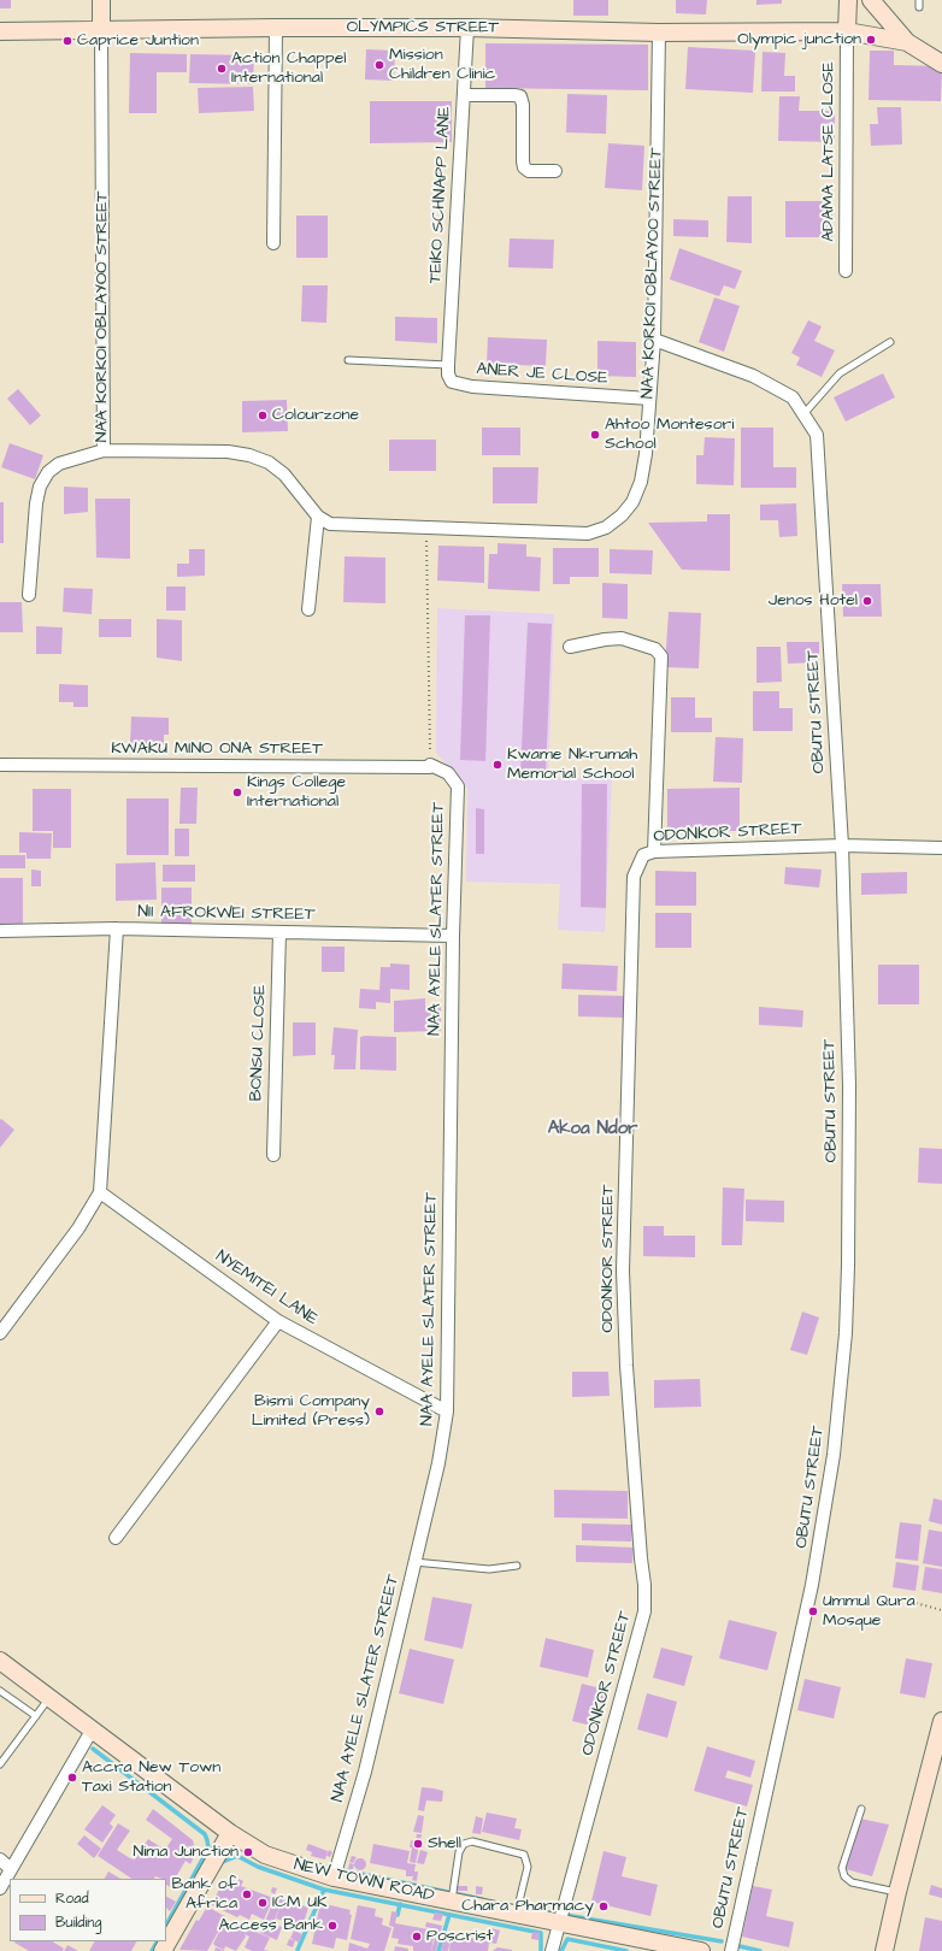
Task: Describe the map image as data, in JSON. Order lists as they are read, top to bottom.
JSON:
{
  "streets": {
    "street": [
      "OLYMPICS STREET",
      "ADAMA LATSE CLOSE",
      "TEIKO SCHNAPP LANE",
      "NAA KORKOI OBLAYOO STREET",
      "ANER JE CLOSE",
      "OBUTU STREET",
      "KWAKU MINO ONA STREET",
      "ODONKOR STREET",
      "NII AFROKWEI STREET",
      "NAA AYELE SLATER STREET",
      "BONSU CLOSE",
      "NYEMITEI LANE",
      "NEW TOWN ROAD"
    ]
  },
  "crossings": [
    ["OLYMPICS STREET", "ADAMA LATSE CLOSE"],
    ["OLYMPICS STREET", "TEIKO SCHNAPP LANE"],
    ["OLYMPICS STREET", "NAA KORKOI OBLAYOO STREET"],
    ["TEIKO SCHNAPP LANE", "ANER JE CLOSE"],
    ["NAA KORKOI OBLAYOO STREET", "ANER JE CLOSE"],
    ["NAA KORKOI OBLAYOO STREET", "OBUTU STREET"],
    ["OBUTU STREET", "ODONKOR STREET"],
    ["KWAKU MINO ONA STREET", "NAA AYELE SLATER STREET"],
    ["ODONKOR STREET", "NEW TOWN ROAD"],
    ["NII AFROKWEI STREET", "NAA AYELE SLATER STREET"],
    ["NII AFROKWEI STREET", "BONSU CLOSE"],
    ["NAA AYELE SLATER STREET", "NYEMITEI LANE"],
    ["NAA AYELE SLATER STREET", "NEW TOWN ROAD"]
  ],
  "districts": ["Akoa Ndor"],
  "places": [
    "Olympic junction",
    "Caprice Juntion",
    "Mission Children Clinic",
    "Action Chappel International",
    "Colourzone",
    "Ahtoo Montesori School",
    "Jenos Hotel",
    "Kwame Nkrumah Memorial School",
    "Kings College International",
    "Bismi Company Limited (Press)",
    "Ummul Qura Mosque",
    "Accra New Town Taxi Station",
    "Shell",
    "Nima Junction",
    "Bank of Africa",
    "ICM UK",
    "Chara Pharmacy",
    "Access Bank",
    "Poscrist"
  ],
  "legend": ["Road", "Building"]
}
